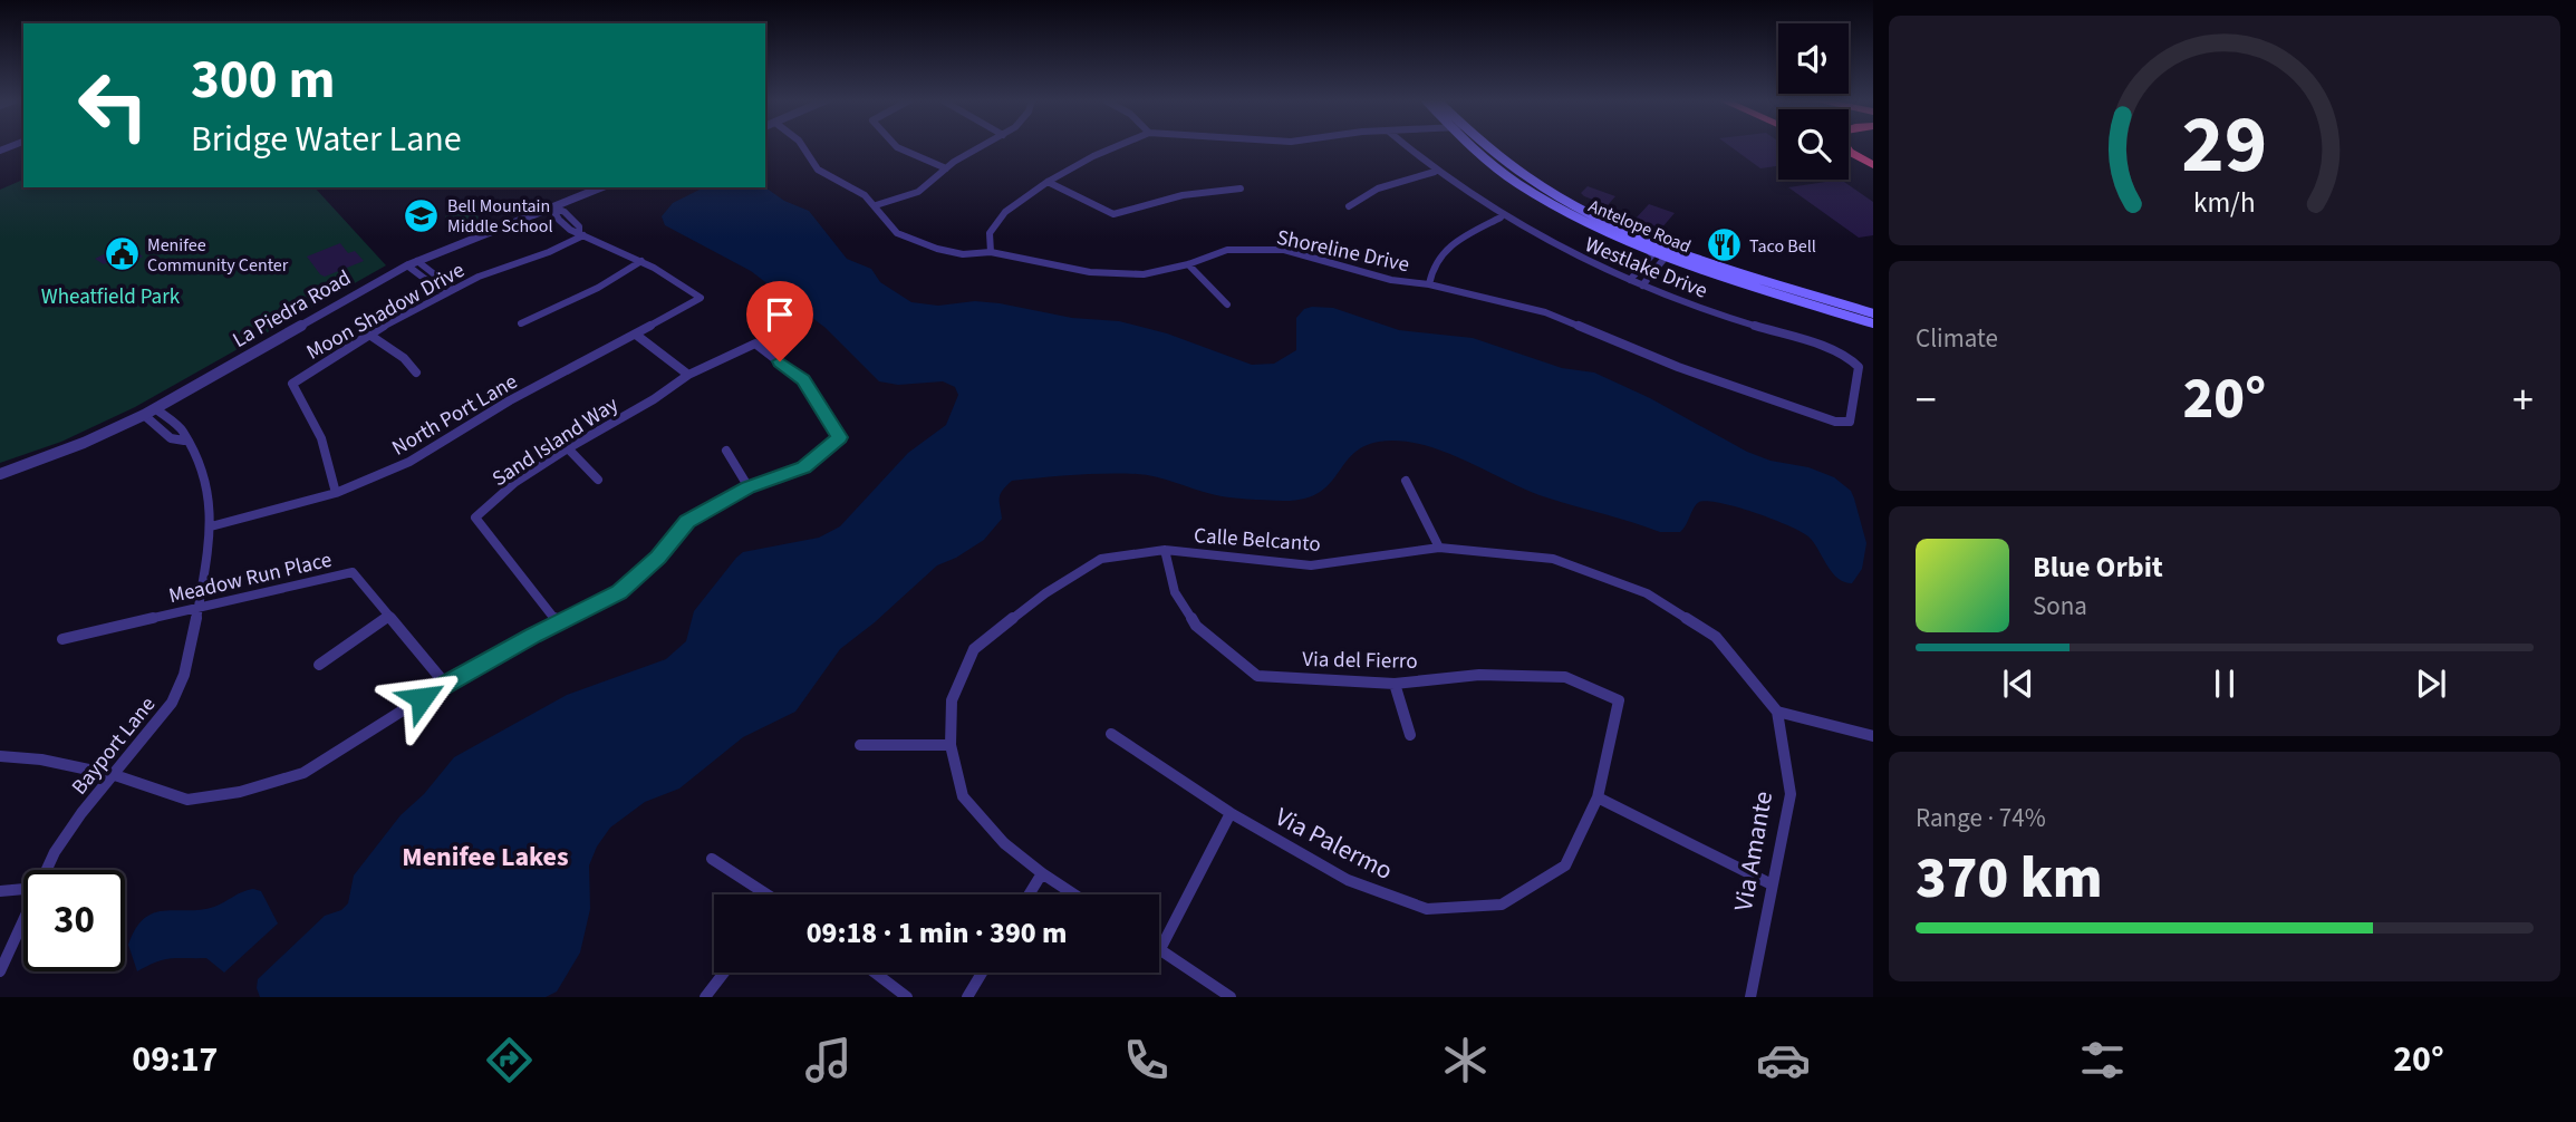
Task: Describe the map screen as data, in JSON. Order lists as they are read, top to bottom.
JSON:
{
  "streets": {
    "main road": ["Antelope Road"],
    "street": [
      "Shoreline Drive",
      "Westlake Drive",
      "La Piedra Road",
      "Moon Shadow Drive",
      "North Port Lane",
      "Sand Island Way",
      "Calle Belcanto",
      "Meadow Run Place",
      "Via del Fierro",
      "Bayport Lane",
      "Via Palermo",
      "Via Amante"
    ]
  },
  "crossings": [
    ["Shoreline Drive", "Westlake Drive"],
    ["La Piedra Road", "Bayport Lane"],
    ["Moon Shadow Drive", "North Port Lane"],
    ["North Port Lane", "Bayport Lane"],
    ["Calle Belcanto", "Via del Fierro"],
    ["Calle Belcanto", "Via Amante"],
    ["Meadow Run Place", "Bayport Lane"],
    ["Via del Fierro", "Via Palermo"]
  ],
  "districts": ["Menifee Lakes"],
  "parks": ["Wheatfield Park"],
  "places": {
    "school or university": ["Bell Mountain Middle School"],
    "restaurant": ["Taco Bell"],
    "public building": ["Menifee Community Center"]
  },
  "page": {
    "turn": ["300 m", "Bridge Water Lane"],
    "tile": [
      "Climate",
      ["Range · 74%", "370 km"]
    ],
    "heat": ["−", "20°", "+"],
    "song": ["Blue Orbit", "Sona"],
    "limit": "30",
    "trip": "09:18 · 1 min · 390 m",
    "tabs": ["09:17", "20°"],
    "gauge": ["29", "km/h"]
  }
}
